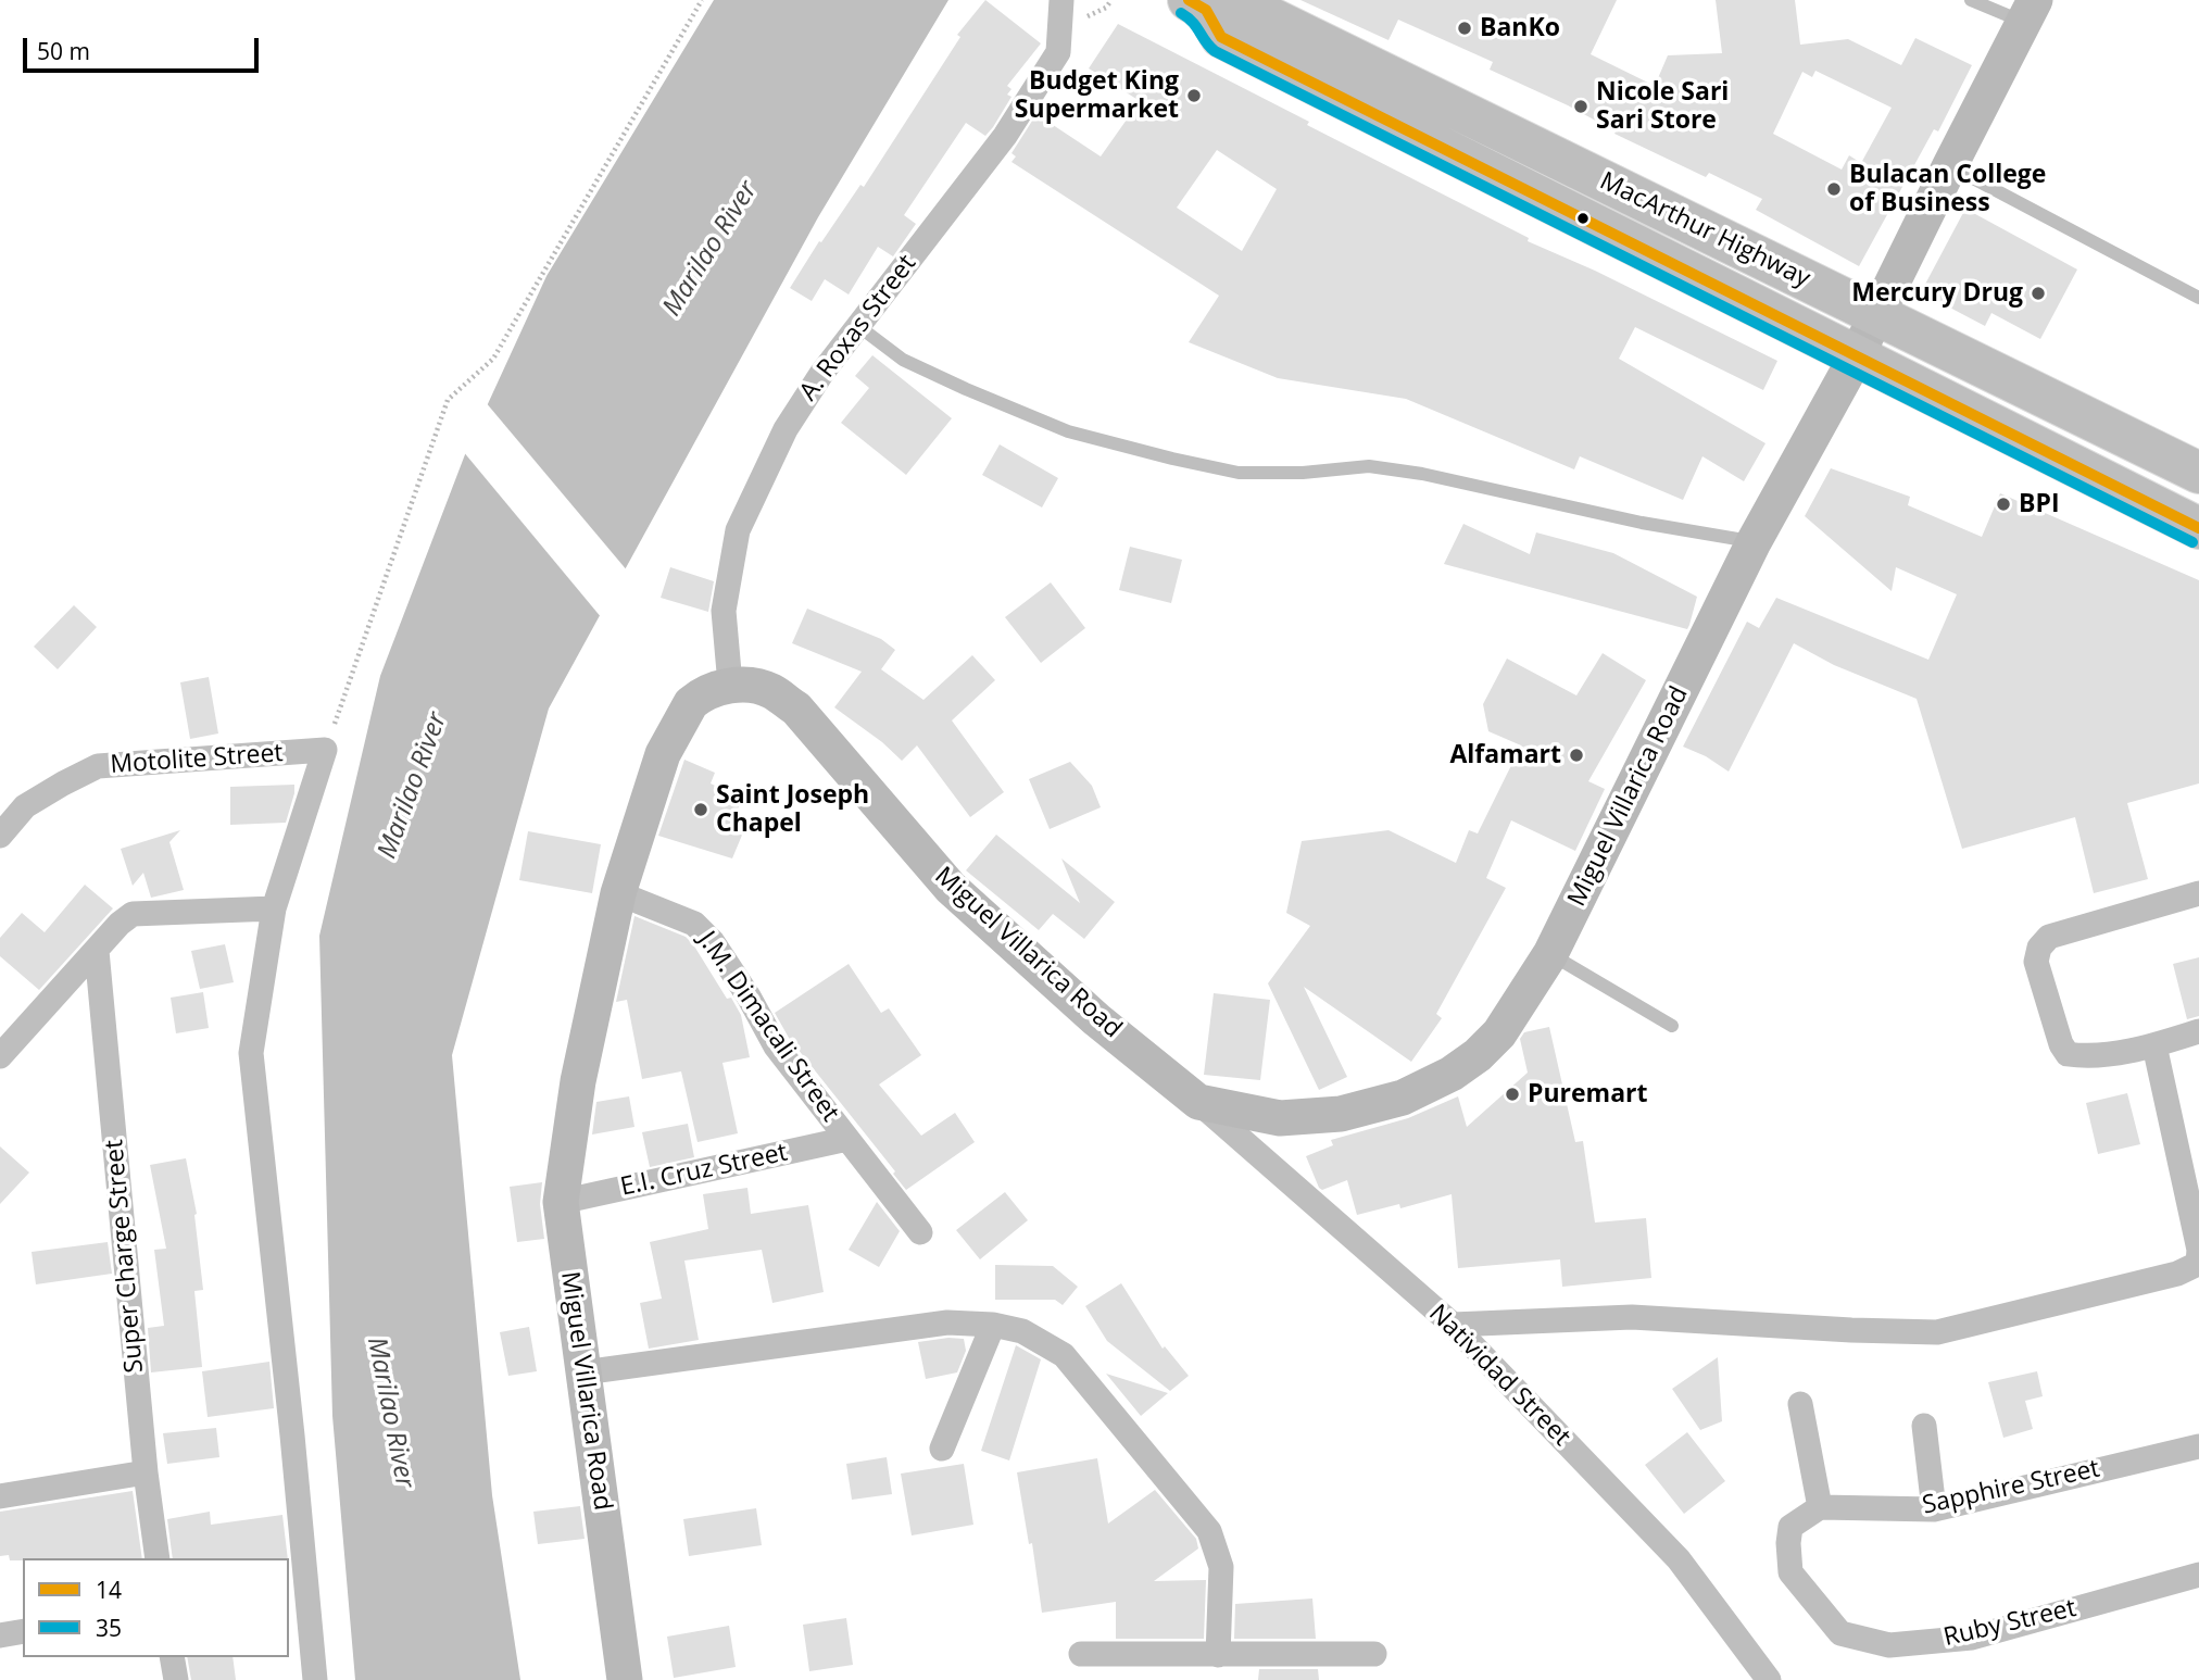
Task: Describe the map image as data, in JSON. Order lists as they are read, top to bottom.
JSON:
{
  "streets": {
    "highway": ["MacArthur Highway"],
    "main road": ["Miguel Villarica Road"],
    "street": [
      "A. Roxas Street",
      "Motolite Street",
      "J.M. Dimacali Street",
      "E.I. Cruz Street",
      "Super Charge Street",
      "Natividad Street",
      "Sapphire Street",
      "Ruby Street"
    ]
  },
  "crossings": [
    ["MacArthur Highway", "Miguel Villarica Road"],
    ["A. Roxas Street", "Miguel Villarica Road"],
    ["Miguel Villarica Road", "J.M. Dimacali Street"],
    ["Miguel Villarica Road", "E.I. Cruz Street"],
    ["Miguel Villarica Road", "Natividad Street"],
    ["J.M. Dimacali Street", "E.I. Cruz Street"],
    ["Sapphire Street", "Ruby Street"]
  ],
  "water": ["Marilao River"],
  "places": [
    "BanKo",
    "Budget King Supermarket",
    "Nicole Sari Sari Store",
    "Bulacan College of Business",
    "Mercury Drug",
    "BPI",
    "Alfamart",
    "Saint Joseph Chapel",
    "Puremart"
  ],
  "lines": ["transit line 14", "transit line 35"],
  "legend": ["14", "35"],
  "scale_bar": "50 m"
}
